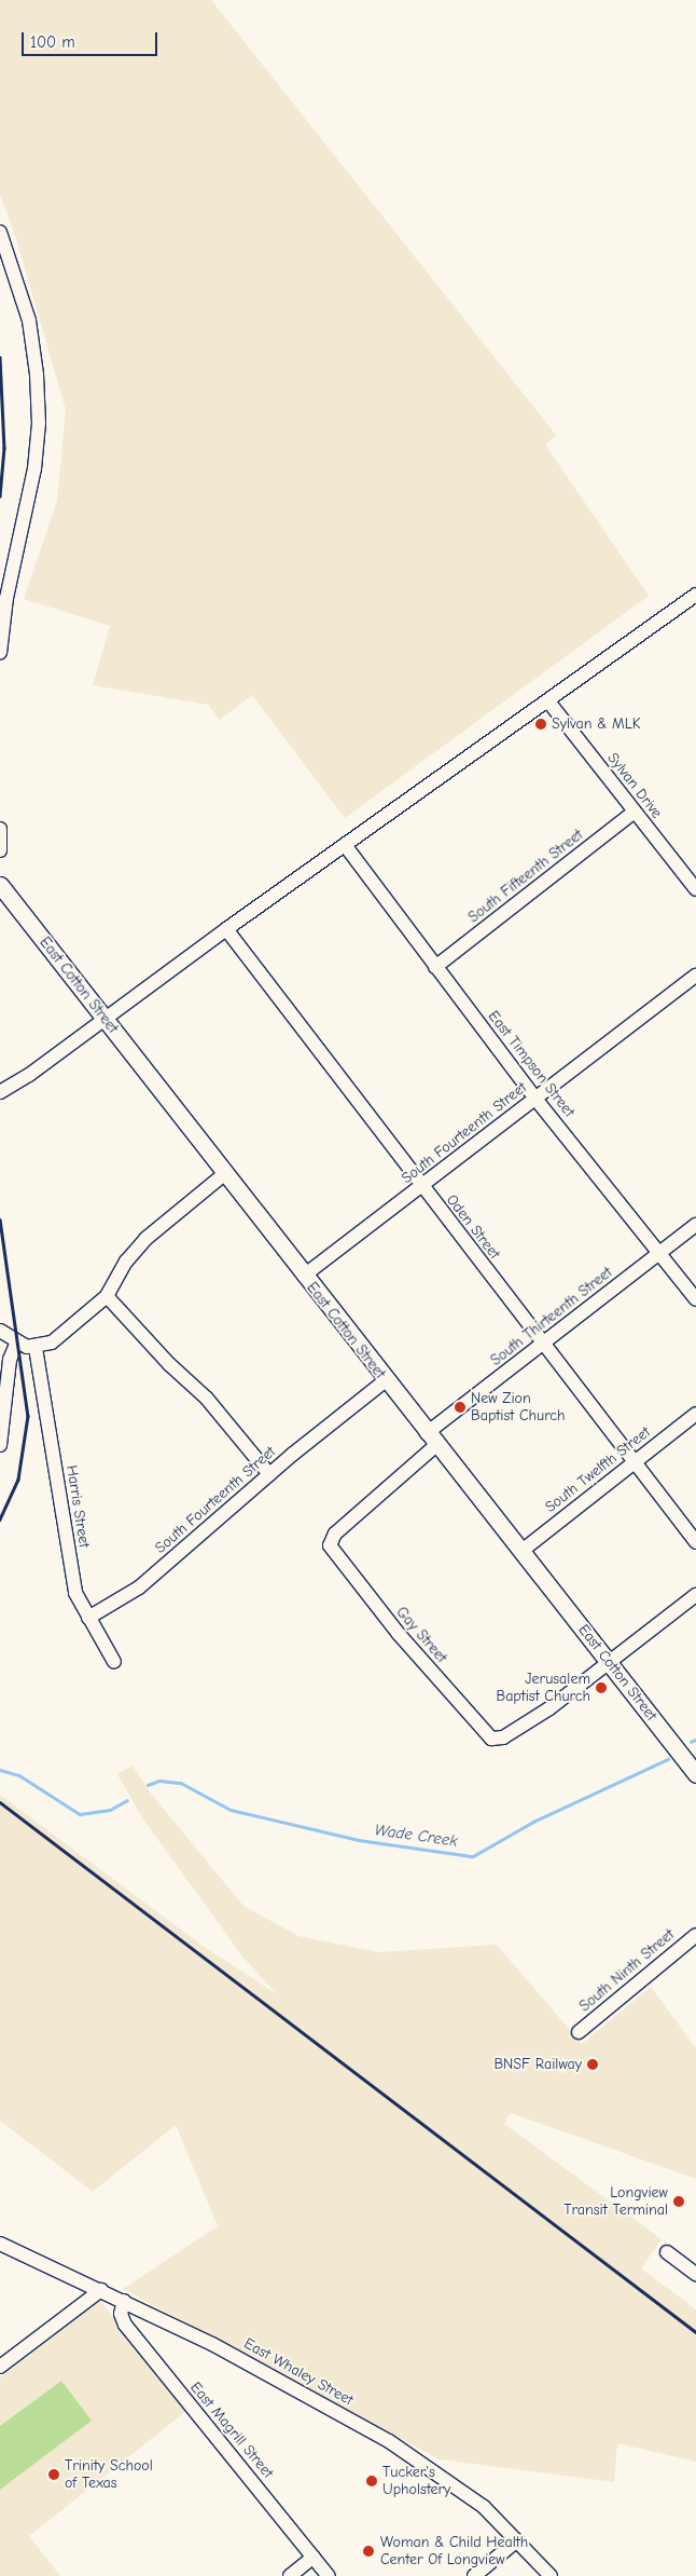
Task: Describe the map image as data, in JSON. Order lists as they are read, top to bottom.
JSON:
{
  "streets": {
    "main road": ["East Cotton Street"],
    "street": [
      "Sylvan Drive",
      "South Fifteenth Street",
      "East Timpson Street",
      "South Fourteenth Street",
      "Oden Street",
      "South Thirteenth Street",
      "South Twelfth Street",
      "Harris Street",
      "Gay Street",
      "South Ninth Street",
      "East Whaley Street",
      "East Magrill Street"
    ]
  },
  "crossings": [
    ["Sylvan Drive", "South Fifteenth Street"],
    ["South Fifteenth Street", "East Timpson Street"],
    ["East Cotton Street", "South Fourteenth Street"],
    ["East Cotton Street", "South Thirteenth Street"],
    ["East Cotton Street", "South Twelfth Street"],
    ["East Cotton Street", "Gay Street"],
    ["East Timpson Street", "South Fourteenth Street"],
    ["East Timpson Street", "South Thirteenth Street"],
    ["South Fourteenth Street", "Oden Street"],
    ["South Fourteenth Street", "Harris Street"],
    ["Oden Street", "South Thirteenth Street"],
    ["Oden Street", "South Twelfth Street"],
    ["South Thirteenth Street", "Gay Street"],
    ["East Whaley Street", "East Magrill Street"]
  ],
  "water": ["Wade Creek"],
  "places": [
    "Sylvan & MLK",
    "New Zion Baptist Church",
    "Jerusalem Baptist Church",
    "BNSF Railway",
    "Longview Transit Terminal",
    "Trinity School of Texas",
    "Tucker's Upholstery",
    "Woman & Child Health Center Of Longview"
  ],
  "scale_bar": "100 m"
}
